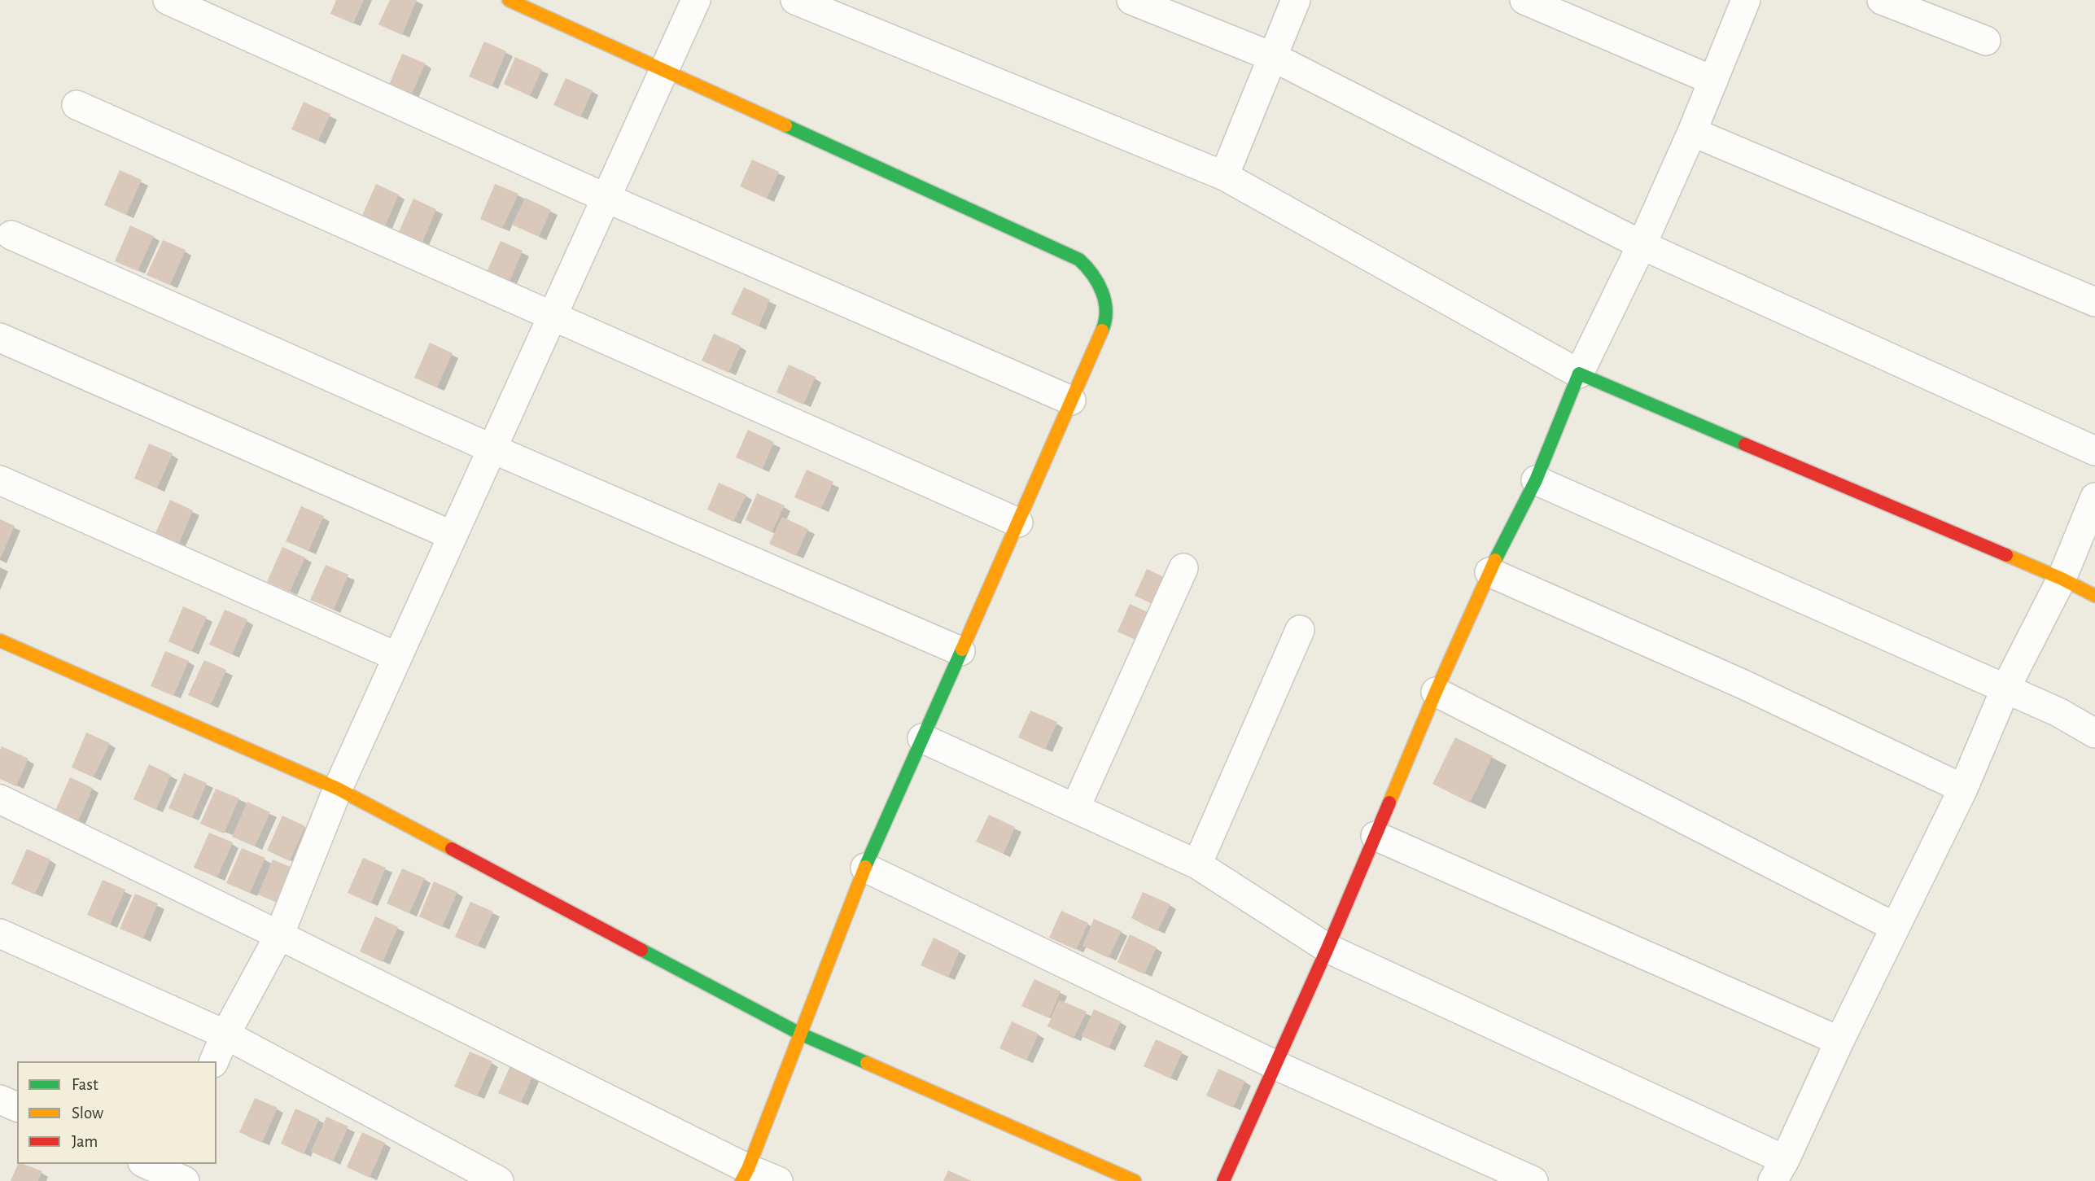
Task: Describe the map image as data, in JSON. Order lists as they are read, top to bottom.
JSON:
{
  "legend": ["Fast", "Slow", "Jam"]
}
